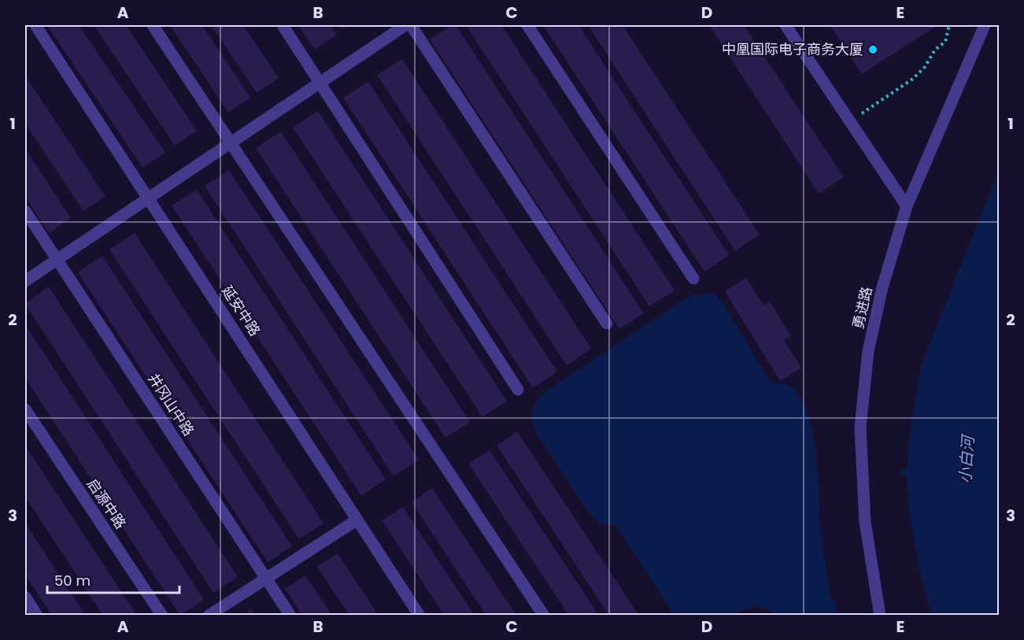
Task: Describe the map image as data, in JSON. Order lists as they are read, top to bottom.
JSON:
{
  "streets": {
    "street": [
      "勇进路",
      "延安中路",
      "井冈山中路",
      "启源中路"
    ]
  },
  "water": ["小白河"],
  "places": ["中凰国际电子商务大厦"],
  "scale_bar": "50 m",
  "grid": {
    "columns": [
      "A",
      "B",
      "C",
      "D",
      "E"
    ],
    "rows": ["1", "2", "3"]
  }
}
